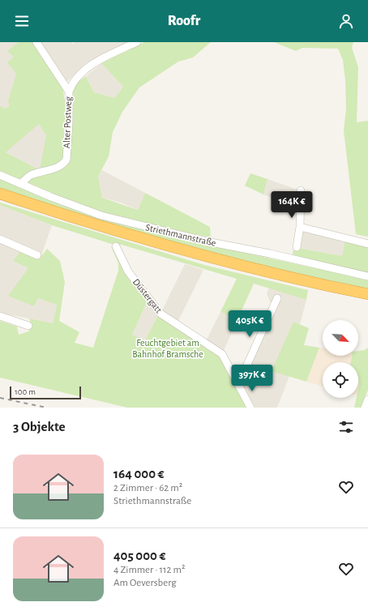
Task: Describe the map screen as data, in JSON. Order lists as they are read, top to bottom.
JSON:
{
  "streets": {
    "street": ["Alter Postweg", "Striethmannstraße", "Düstergatt"]
  },
  "crossings": [
    ["Alter Postweg", "Striethmannstraße"]
  ],
  "parks": ["Feuchtgebiet am Bahnhof Bramsche"],
  "scale_bar": "100 m",
  "north": "bottom right",
  "page": {
    "header": "Roofr",
    "price": ["164K €", "405K €", "397K €"],
    "scale": "100 m",
    "heading": "3 Objekte",
    "list": [
      {
        "name": "164 000 €",
        "note": "2 Zimmer · 62 m² · Striethmannstraße"
      },
      {
        "name": "405 000 €",
        "note": "4 Zimmer · 112 m² · Am Oeversberg"
      }
    ]
  }
}
